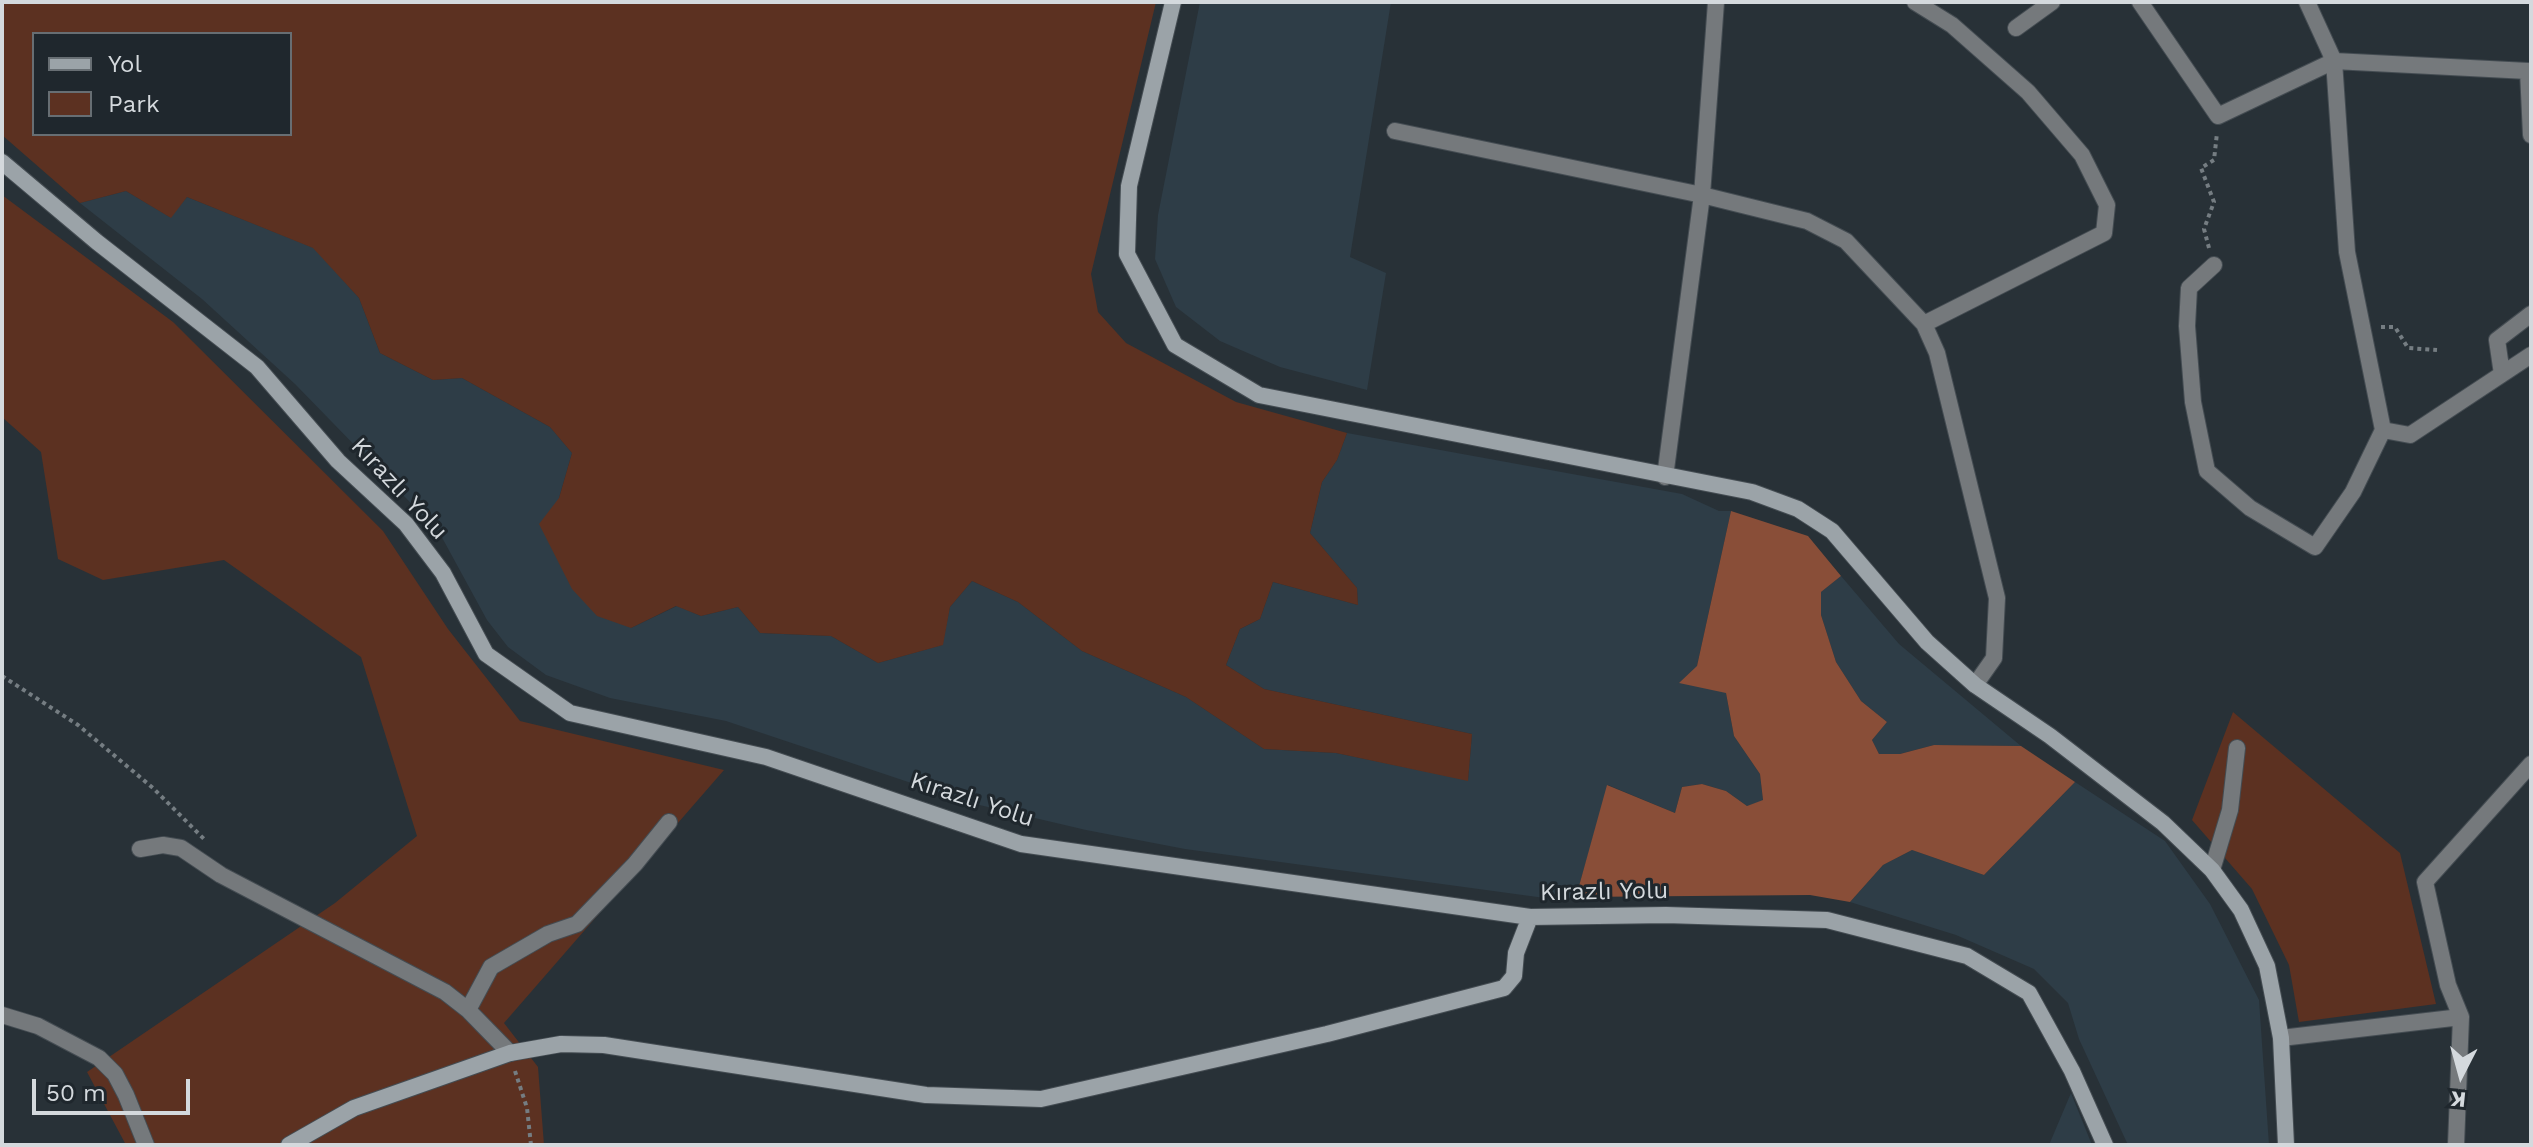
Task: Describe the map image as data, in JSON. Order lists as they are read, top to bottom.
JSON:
{
  "streets": {
    "street": ["Kırazlı Yolu"]
  },
  "legend": ["Yol", "Park"],
  "scale_bar": "50 m",
  "north": "bottom"
}
